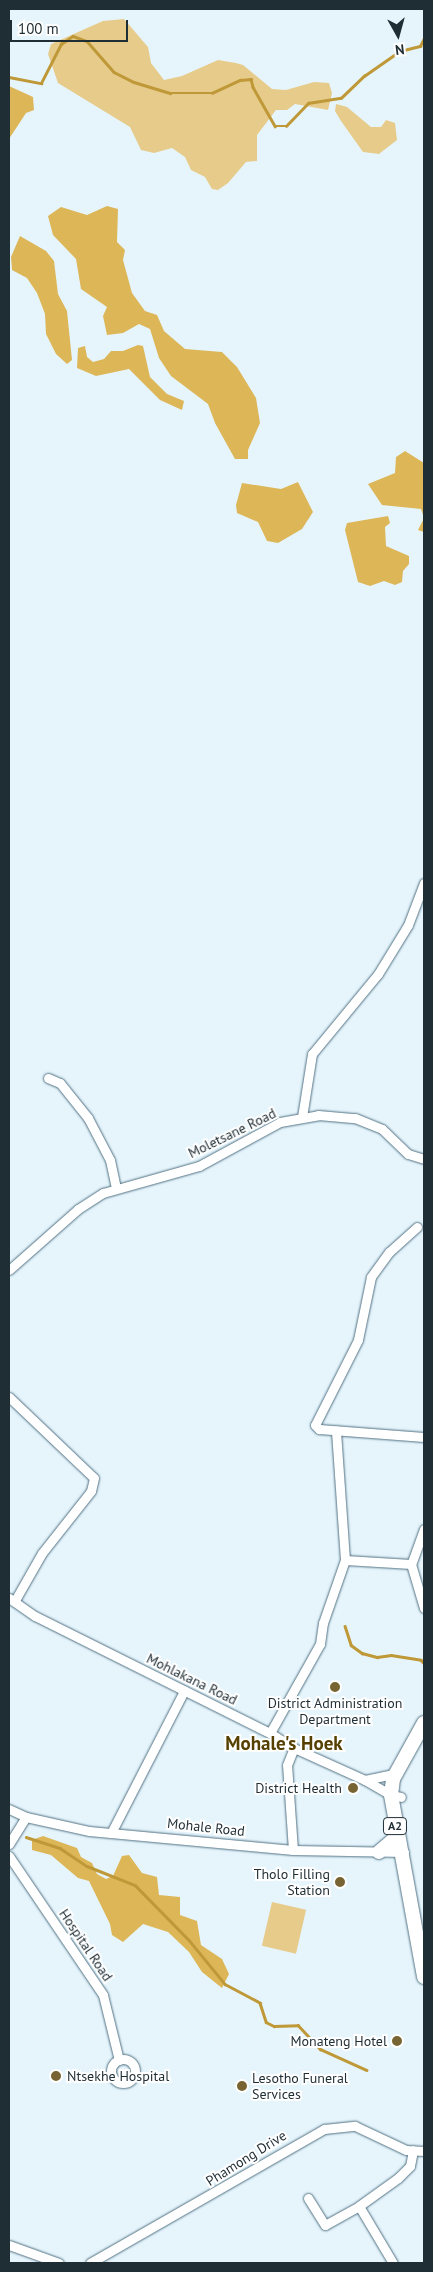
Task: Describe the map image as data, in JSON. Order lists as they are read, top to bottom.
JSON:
{
  "streets": {
    "main road": ["A2"],
    "street": [
      "Moletsane Road",
      "Mohlakana Road",
      "Mohale Road",
      "Hospital Road",
      "Phamong Drive"
    ]
  },
  "crossings": [
    ["Mohlakana Road", "A2"],
    ["A2", "Mohale Road"]
  ],
  "districts": ["Mohale's Hoek"],
  "places": [
    "District Administration Department",
    "District Health",
    "Tholo Filling Station",
    "Monateng Hotel",
    "Ntsekhe Hospital",
    "Lesotho Funeral Services"
  ],
  "scale_bar": "100 m",
  "north": "bottom"
}
